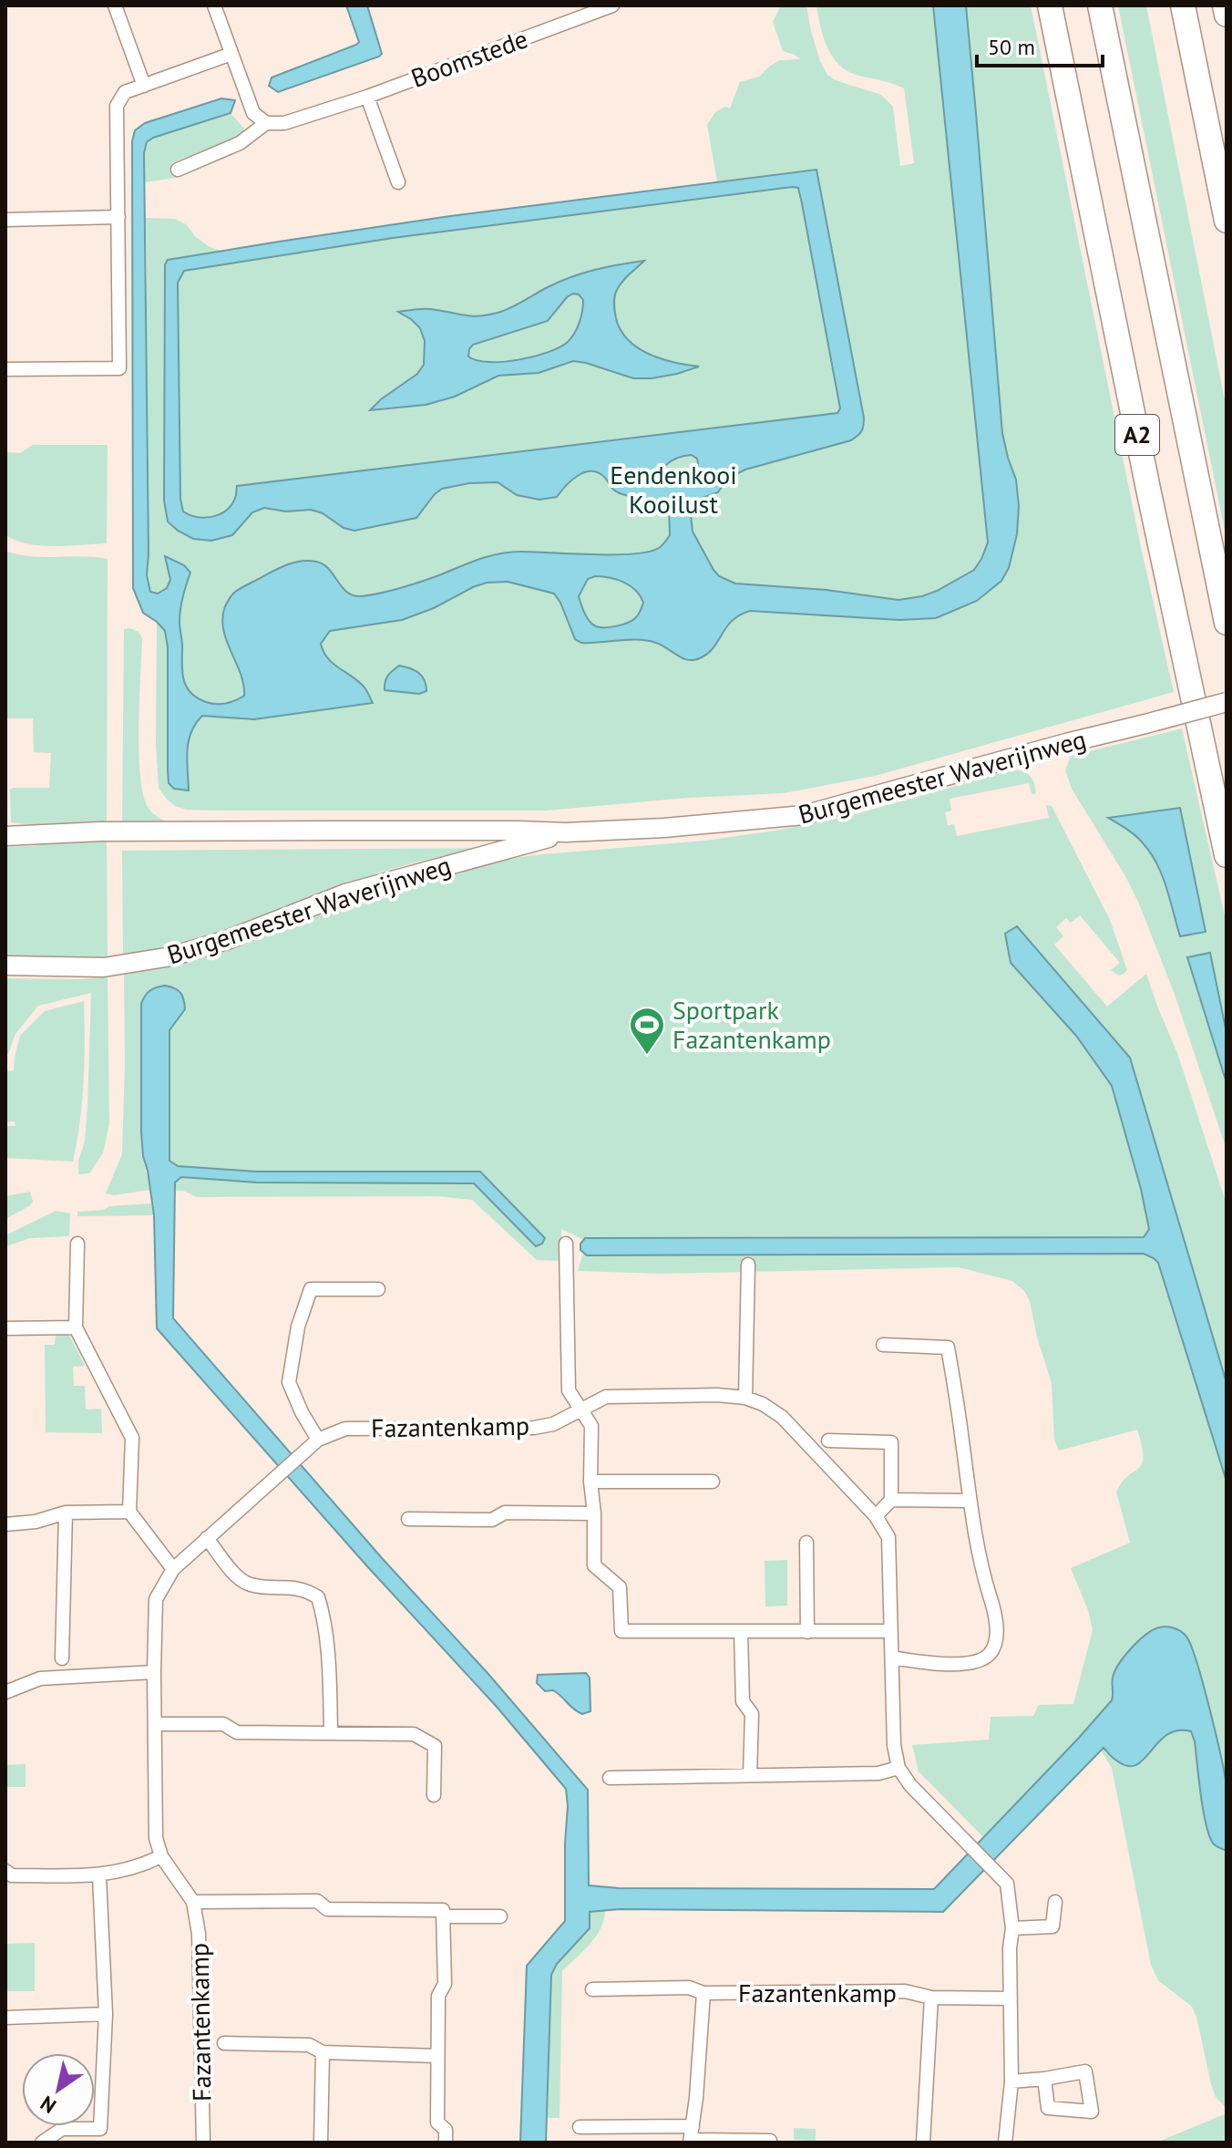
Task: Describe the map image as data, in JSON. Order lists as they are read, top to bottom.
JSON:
{
  "streets": {
    "highway": ["A2"],
    "street": ["Boomstede", "Burgemeester Waverijnweg", "Fazantenkamp"]
  },
  "parks": ["Eendenkooi Kooilust"],
  "places": {
    "sports": ["Sportpark Fazantenkamp"]
  },
  "scale_bar": "50 m",
  "north": "bottom left"
}
